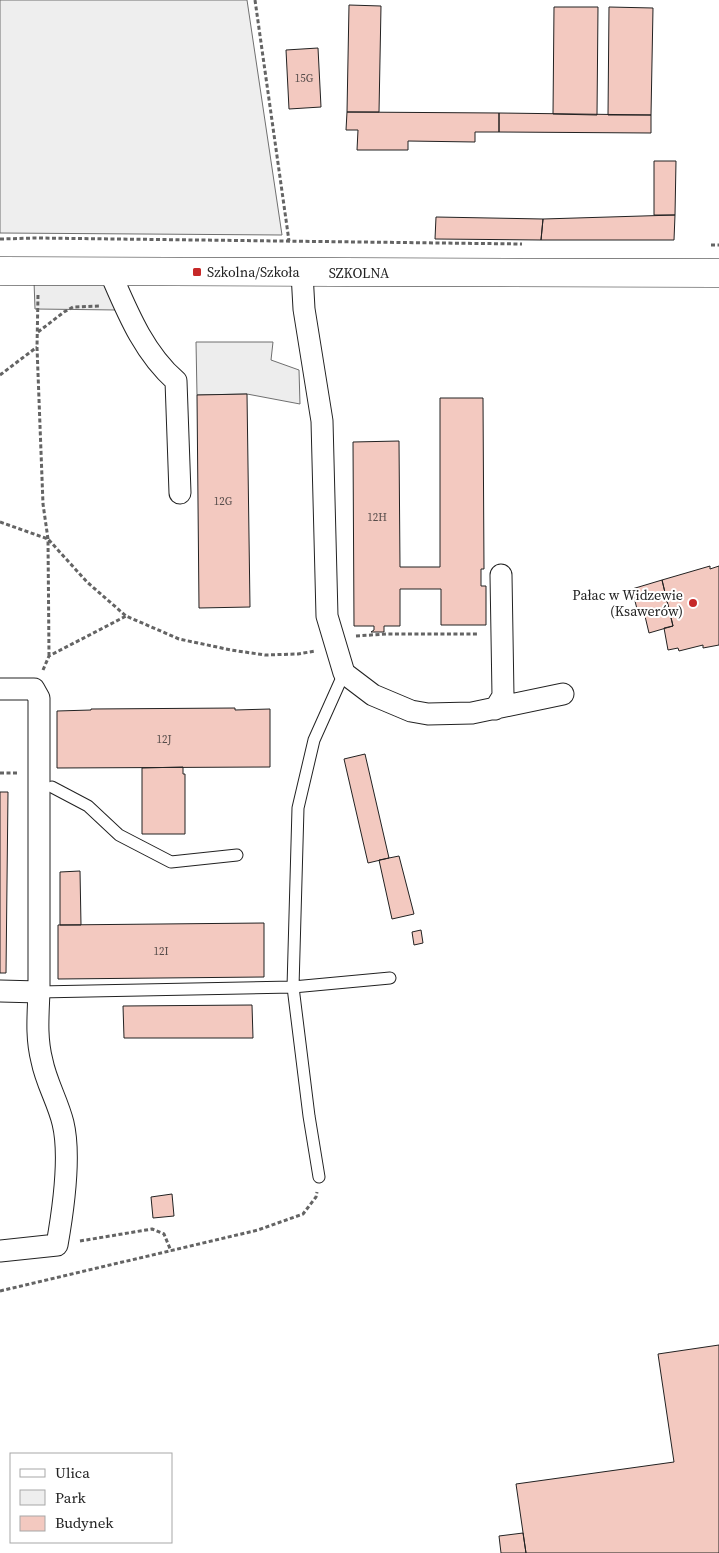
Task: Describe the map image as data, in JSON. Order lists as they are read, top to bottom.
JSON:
{
  "streets": {
    "street": ["SZKOLNA"]
  },
  "places": {
    "transit": ["Szkolna/Szkoła"],
    "other": ["Pałac w Widzewie (Ksawerów)"]
  },
  "house_numbers": [
    "15G",
    "12G",
    "12H",
    "12J",
    "12I"
  ],
  "legend": ["Ulica", "Park", "Budynek"]
}
